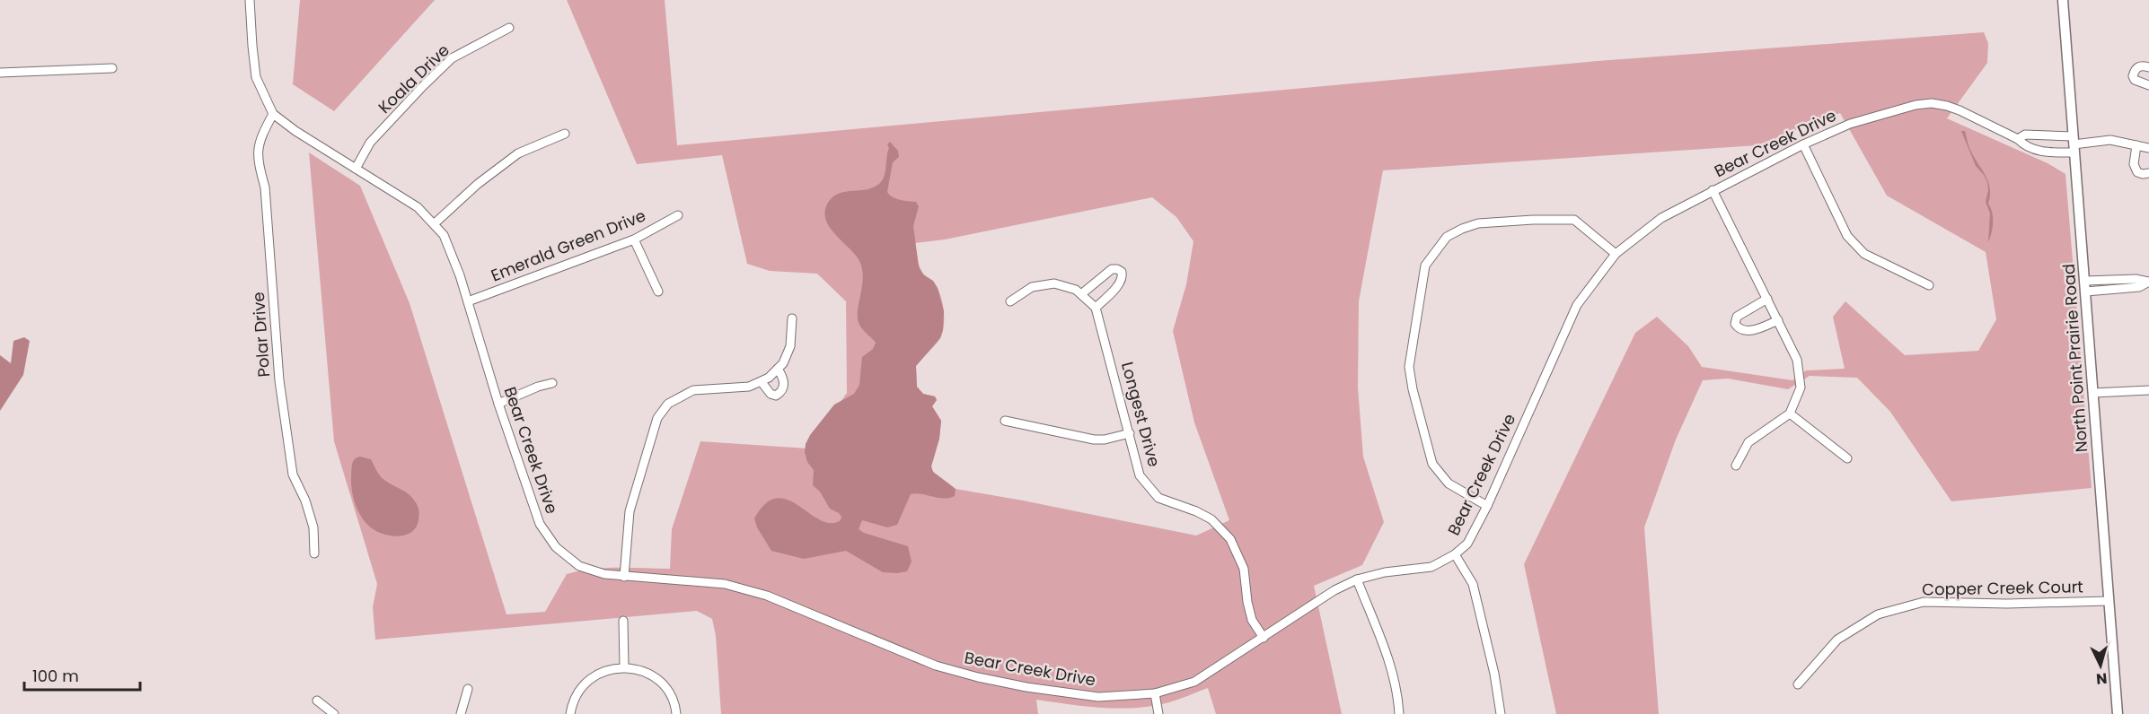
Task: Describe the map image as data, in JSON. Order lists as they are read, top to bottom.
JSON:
{
  "streets": {
    "street": [
      "Koala Drive",
      "Bear Creek Drive",
      "Emerald Green Drive",
      "Polar Drive",
      "North Point Prairie Road",
      "Longest Drive",
      "Copper Creek Court"
    ]
  },
  "crossings": [
    ["Koala Drive", "Bear Creek Drive"],
    ["Bear Creek Drive", "Emerald Green Drive"],
    ["Bear Creek Drive", "Polar Drive"],
    ["Bear Creek Drive", "North Point Prairie Road"],
    ["Bear Creek Drive", "Longest Drive"],
    ["North Point Prairie Road", "Copper Creek Court"]
  ],
  "scale_bar": "100 m",
  "north": "bottom"
}
